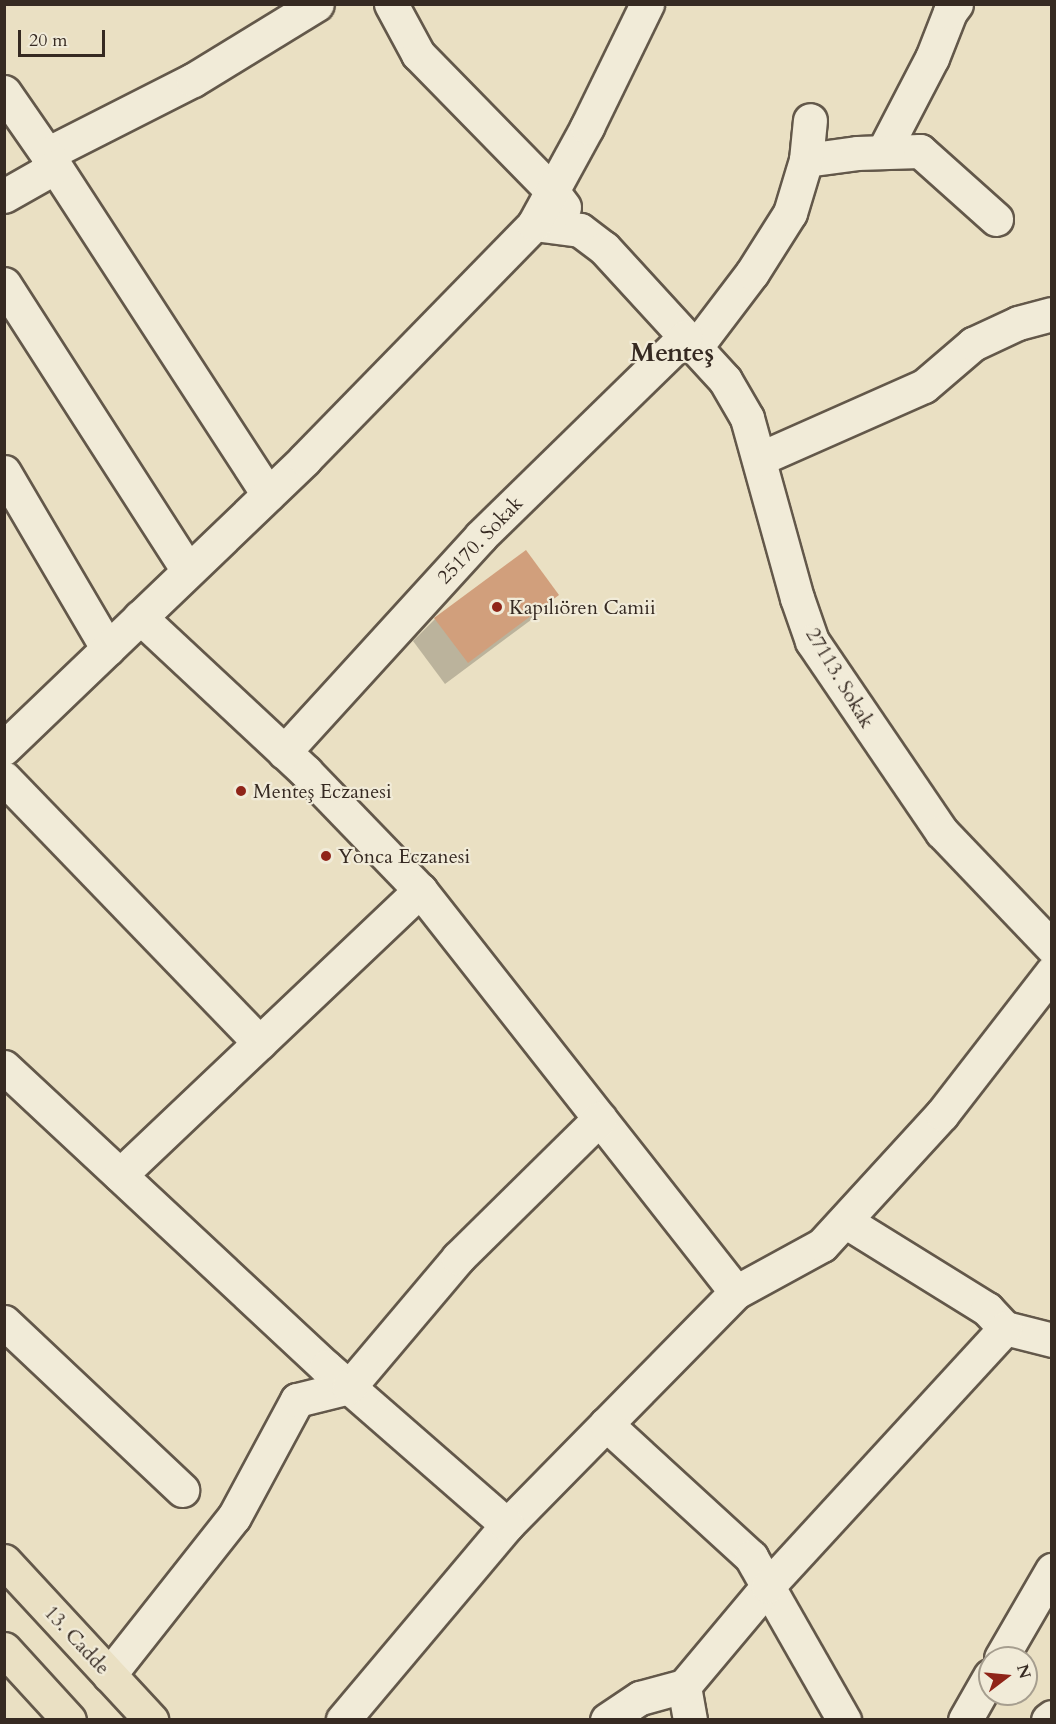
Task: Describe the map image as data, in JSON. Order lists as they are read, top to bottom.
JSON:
{
  "streets": {
    "main road": ["13. Cadde"],
    "street": ["25170. Sokak", "27113. Sokak"]
  },
  "crossings": [
    ["25170. Sokak", "27113. Sokak"]
  ],
  "districts": ["Menteş"],
  "places": ["Kapılıören Camii", "Menteş Eczanesi", "Yonca Eczanesi"],
  "scale_bar": "20 m",
  "north": "right"
}
